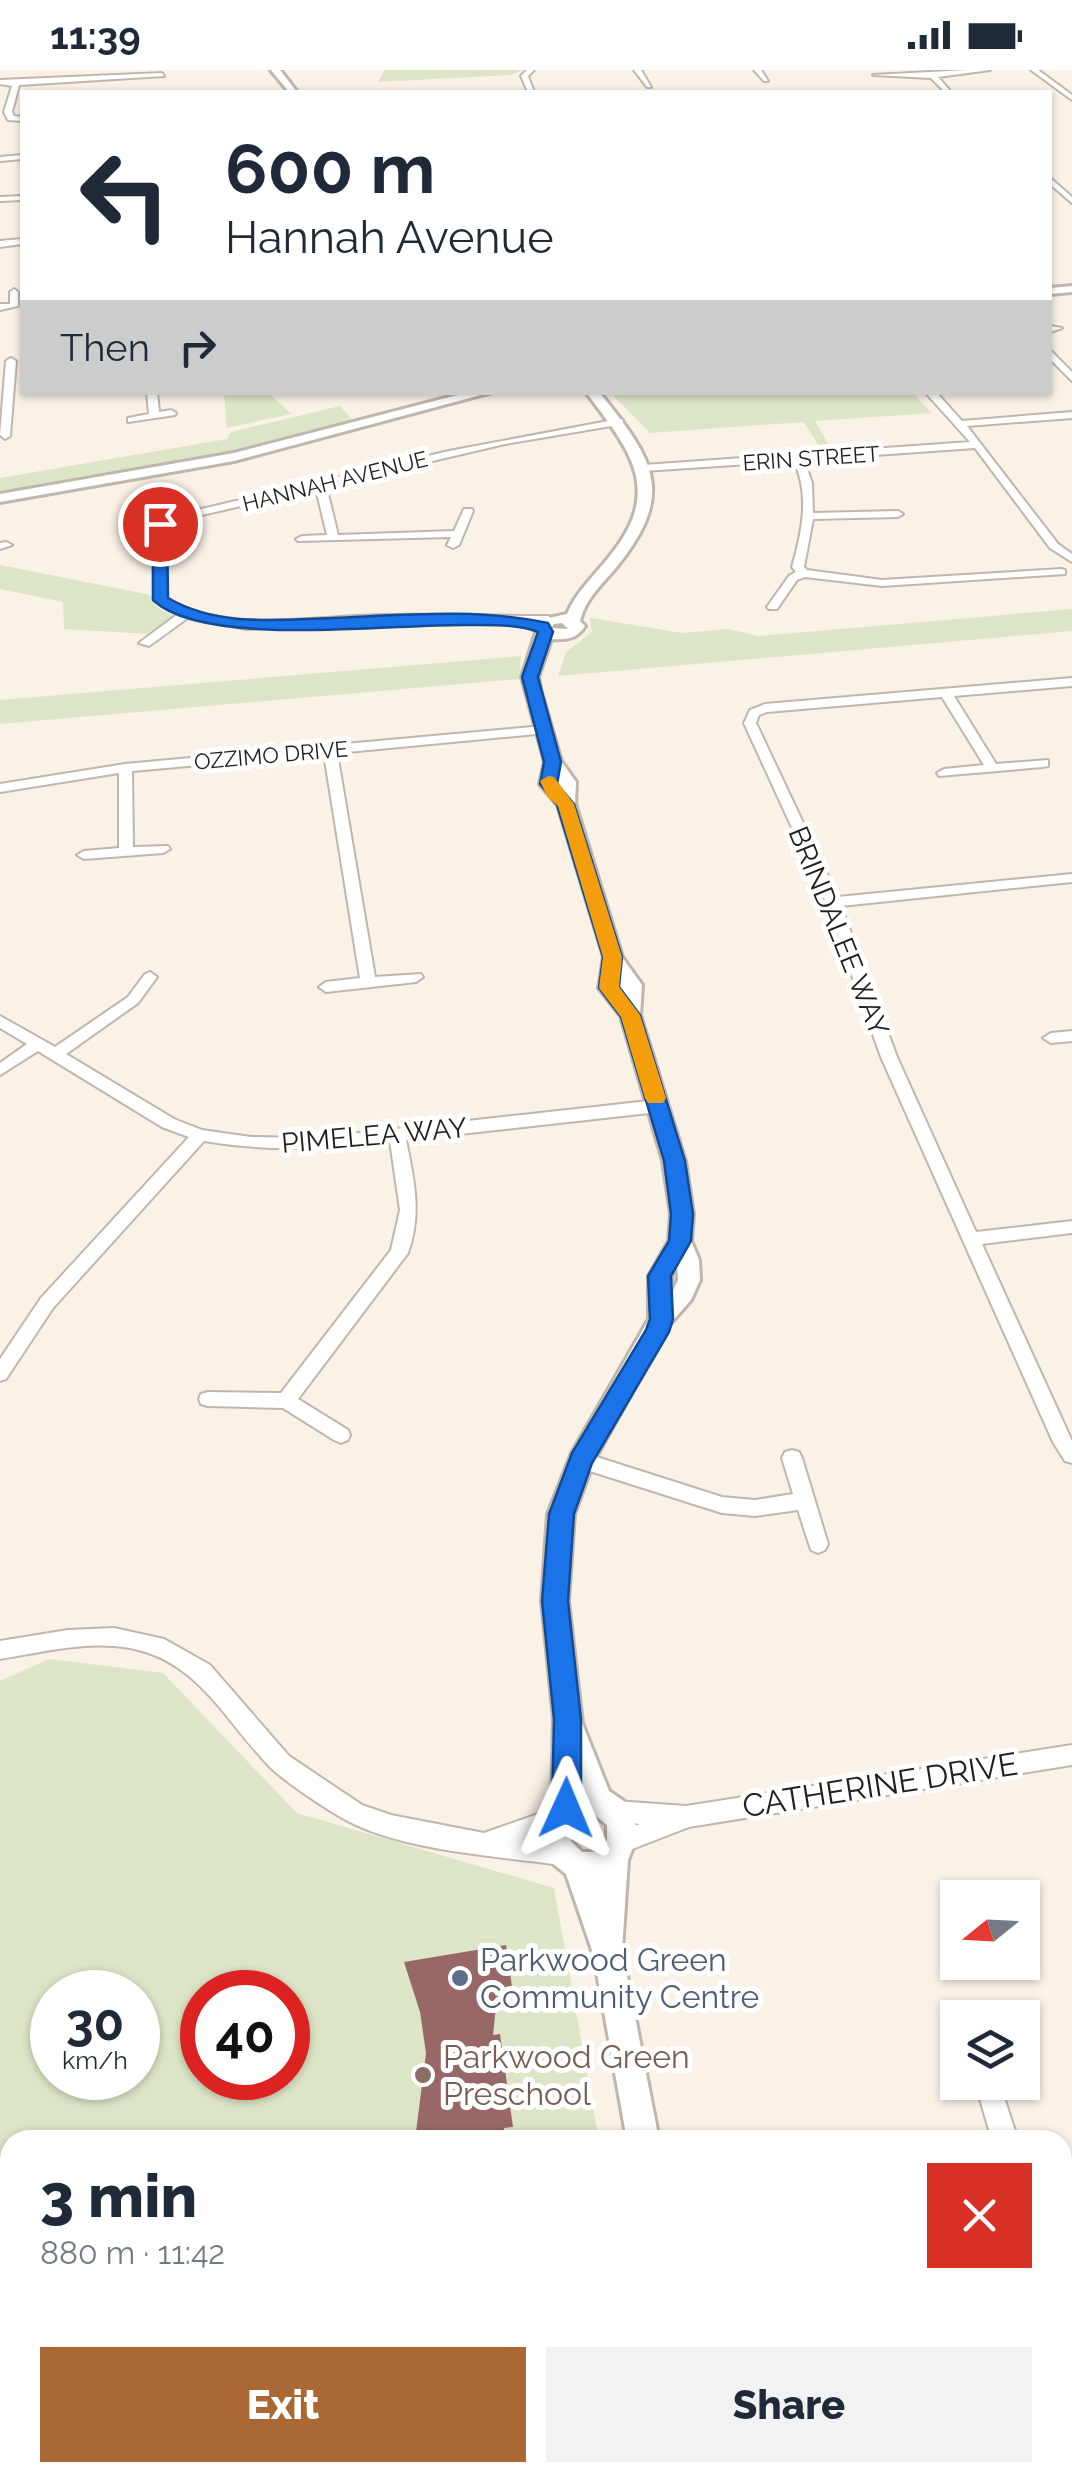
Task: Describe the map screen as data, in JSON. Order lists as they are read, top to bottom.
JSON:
{
  "streets": {
    "street": [
      "ERIN STREET",
      "HANNAH AVENUE",
      "OZZIMO DRIVE",
      "BRINDALEE WAY",
      "PIMELEA WAY",
      "CATHERINE DRIVE"
    ]
  },
  "places": ["Parkwood Green Community Centre", "Parkwood Green Preschool"],
  "north": "left",
  "page": {
    "status": "11:39",
    "turn": ["600 m", "Hannah Avenue"],
    "then": "Then",
    "speed": "30 km/h",
    "limit": "40",
    "heading": ["3 min", "880 m · 11:42"],
    "buttons": ["Exit", "Share"]
  }
}
